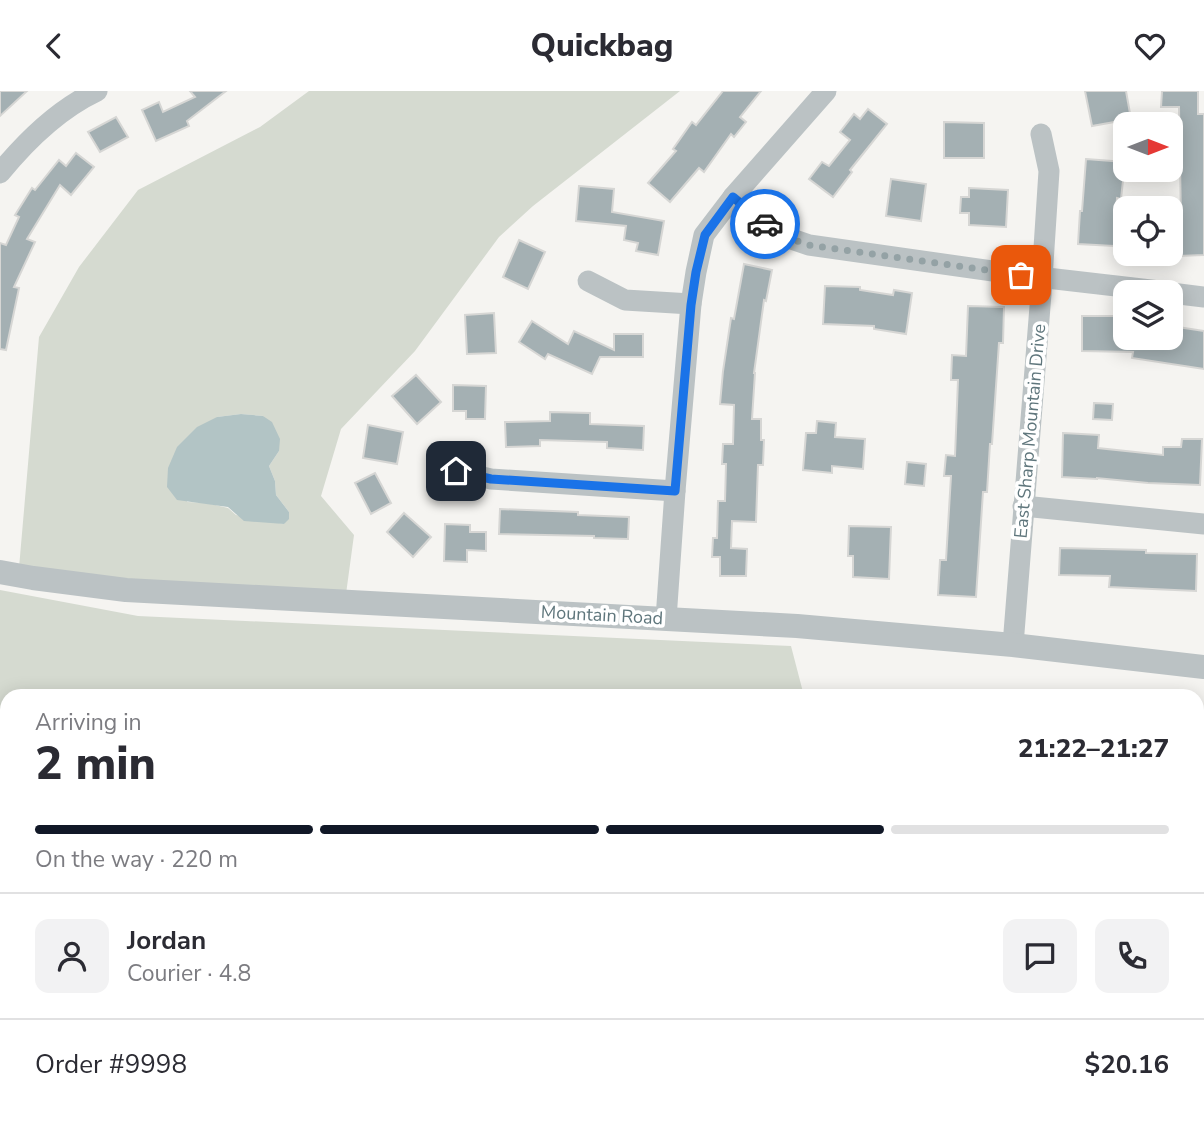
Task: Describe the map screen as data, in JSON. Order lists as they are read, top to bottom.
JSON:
{
  "streets": {
    "street": ["East Sharp Mountain Drive", "Mountain Road"]
  },
  "crossings": [
    ["East Sharp Mountain Drive", "Mountain Road"]
  ],
  "north": "right",
  "page": {
    "header": "Quickbag",
    "heading": ["2 min", "Arriving in", "21:22–21:27"],
    "panel": [
      "Jordan",
      "Courier · 4.8",
      "Order #9998",
      "$20.16"
    ],
    "bar": "On the way · 220 m"
  }
}
